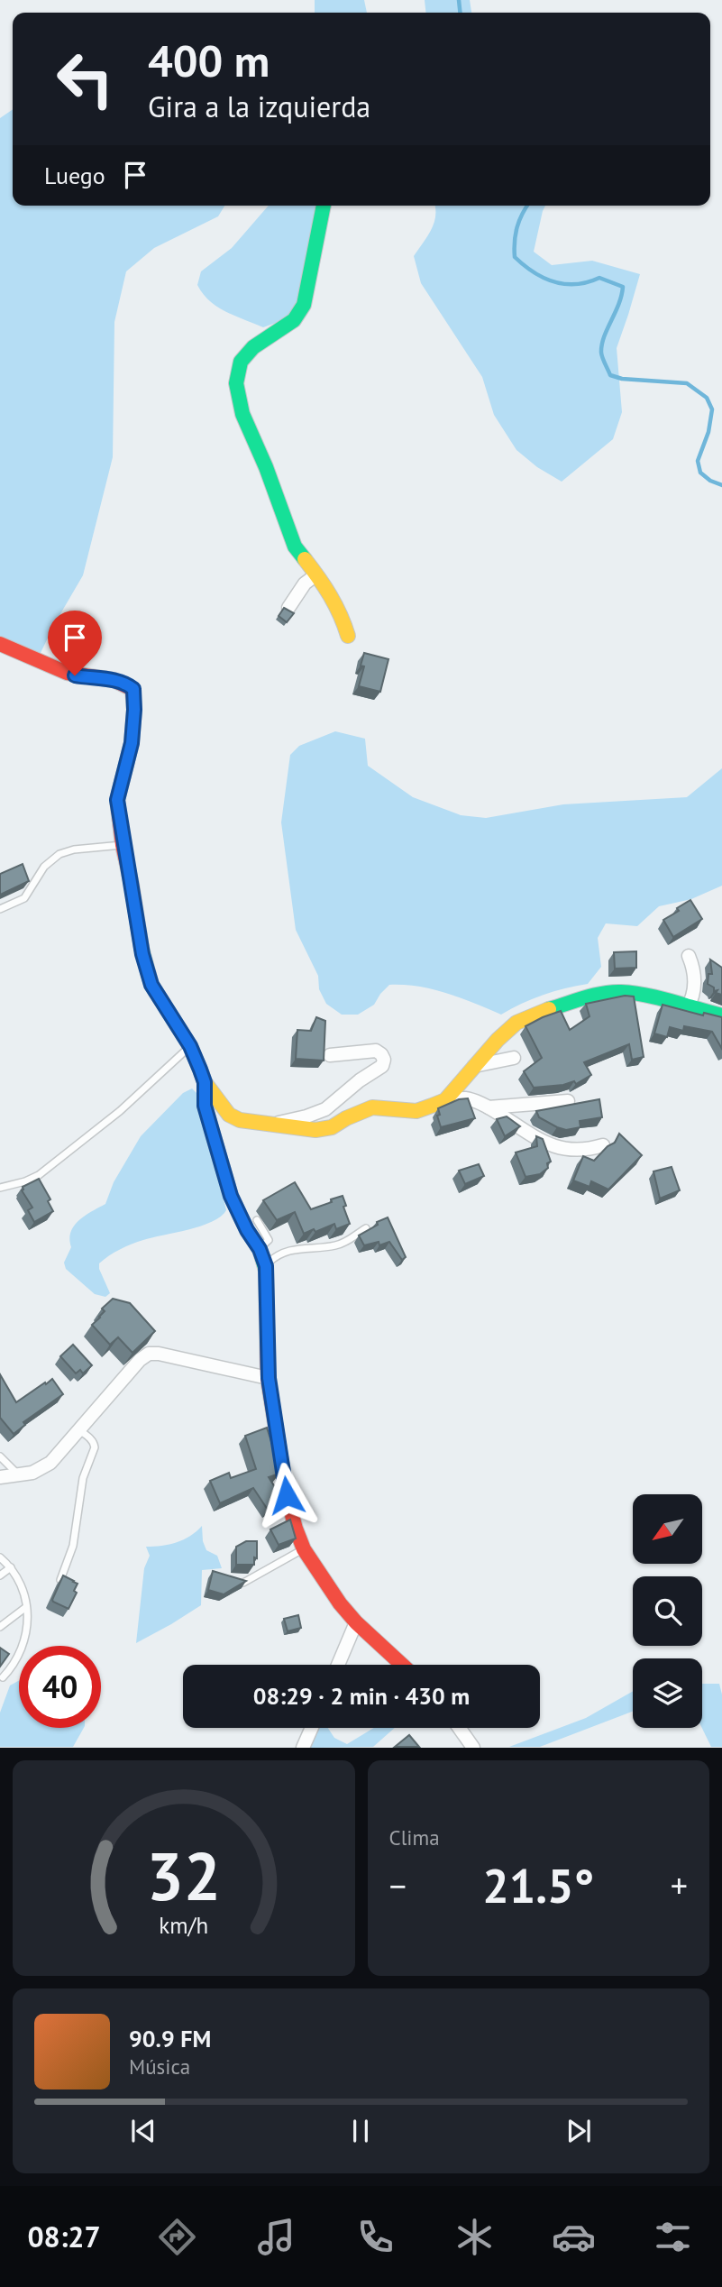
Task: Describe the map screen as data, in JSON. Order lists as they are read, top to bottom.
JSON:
{
  "north": "bottom left",
  "page": {
    "turn": ["400 m", "Gira a la izquierda"],
    "then": "Luego",
    "limit": "40",
    "trip": "08:29 · 2 min · 430 m",
    "tile": "Clima",
    "heat": ["−", "21.5°", "+"],
    "song": ["90.9 FM", "Música"],
    "tabs": "08:27",
    "gauge": ["32", "km/h"]
  }
}
